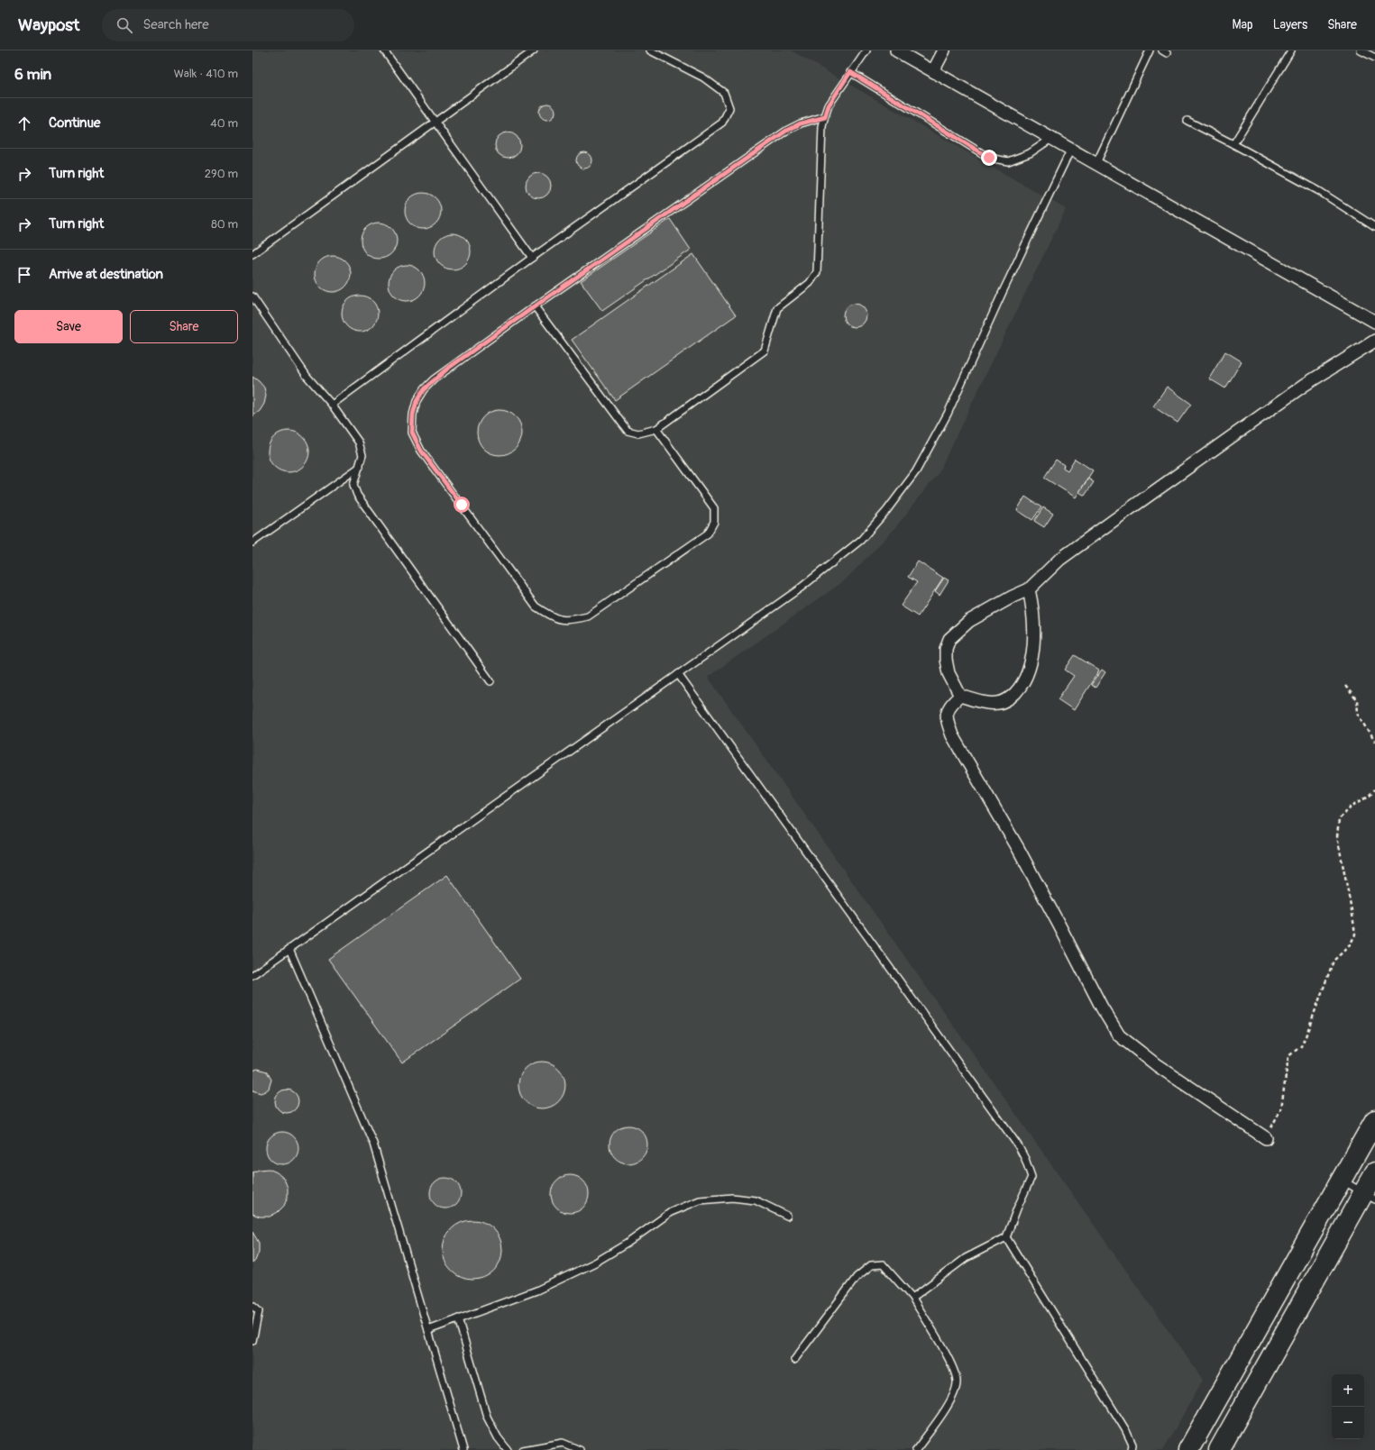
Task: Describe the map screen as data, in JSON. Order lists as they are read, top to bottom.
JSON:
{
  "page": {
    "header": "Waypost",
    "search": "Search here",
    "nav": ["Map", "Layers", "Share"],
    "heading": ["6 min", "Walk · 410 m"],
    "list": [
      ["Continue", "40 m"],
      ["Turn right", "290 m"],
      ["Turn right", "80 m"],
      "Arrive at destination"
    ],
    "buttons": ["Save", "Share"],
    "map_buttons": ["+", "−"]
  }
}
